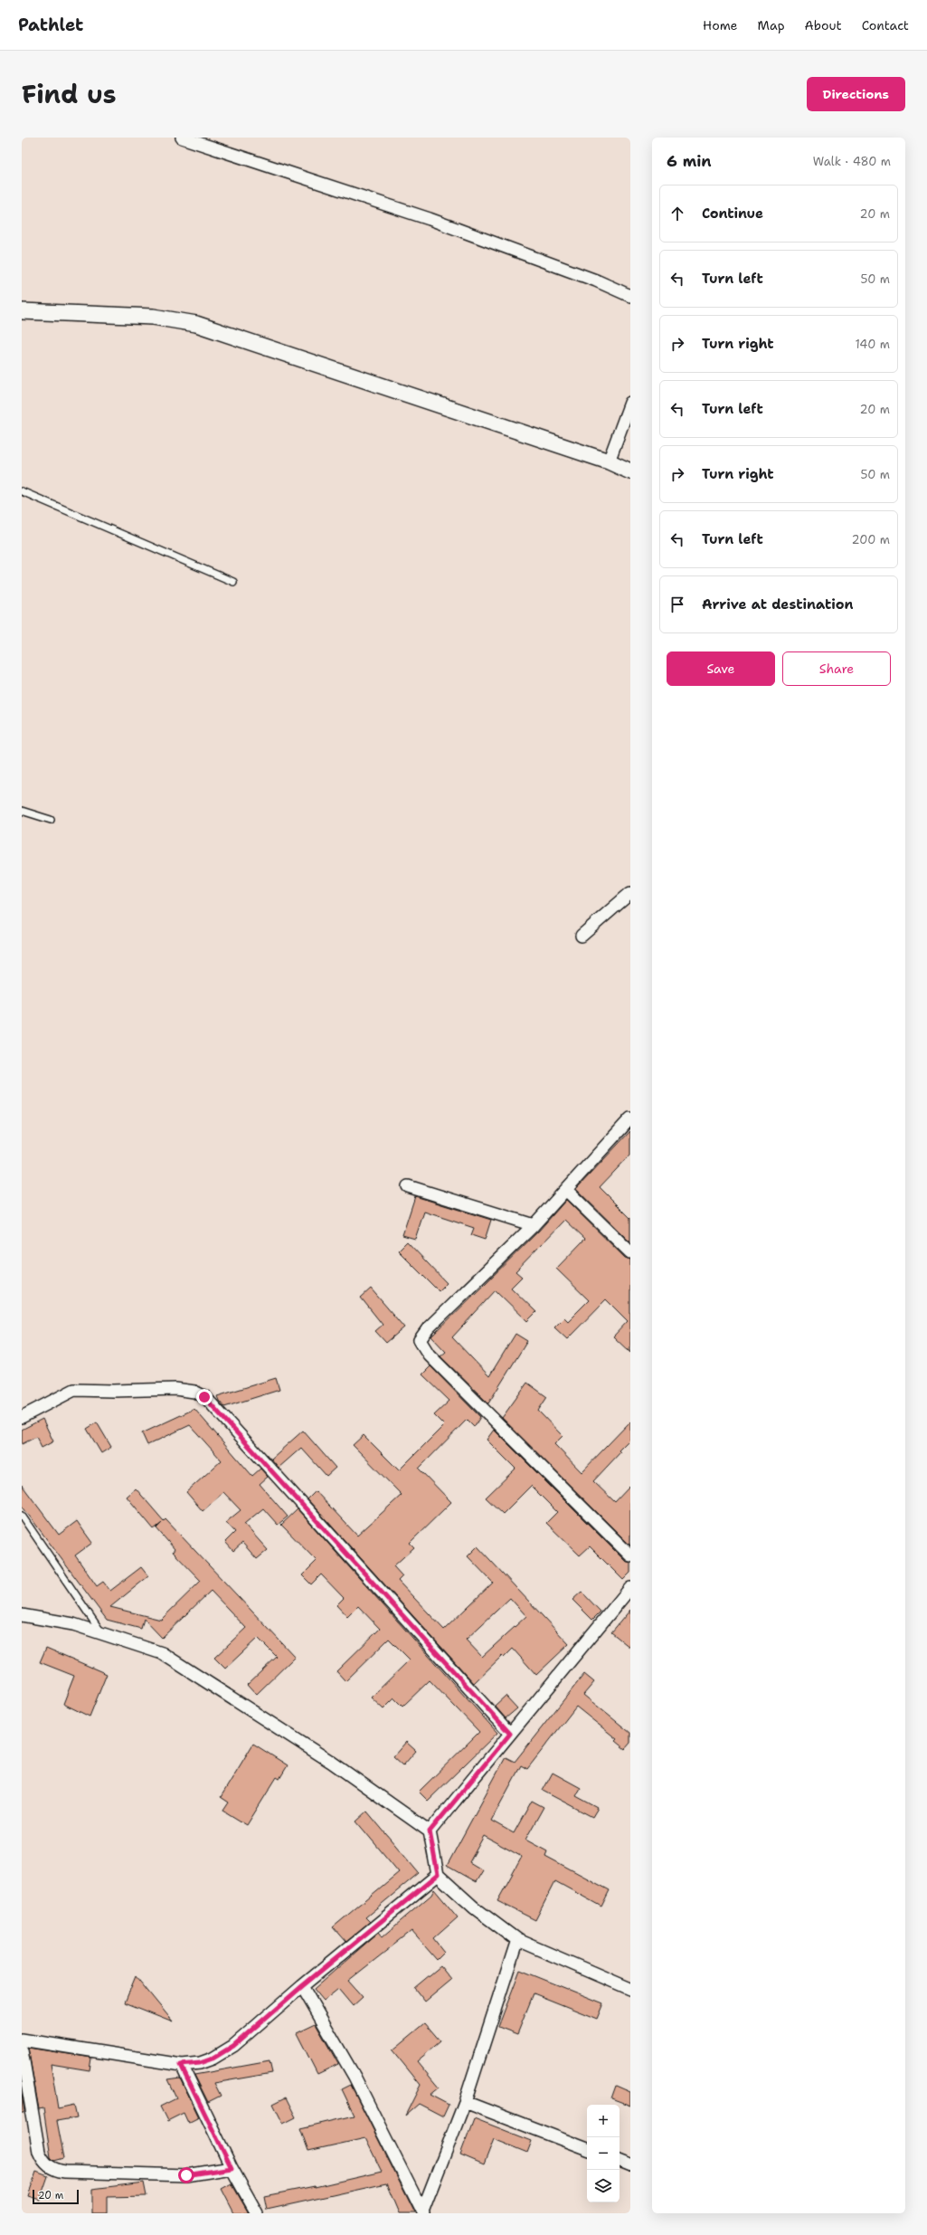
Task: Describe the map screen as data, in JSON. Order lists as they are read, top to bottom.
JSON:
{
  "scale_bar": "20 m",
  "page": {
    "header": "Pathlet",
    "nav": [
      "Home",
      "Map",
      "About",
      "Contact"
    ],
    "title": "Find us",
    "buttons": [
      "Directions",
      ["Save", "Share"]
    ],
    "heading": ["6 min", "Walk · 480 m"],
    "list": [
      ["Continue", "20 m"],
      ["Turn left", "50 m"],
      ["Turn right", "140 m"],
      ["Turn left", "20 m"],
      ["Turn right", "50 m"],
      ["Turn left", "200 m"],
      "Arrive at destination"
    ],
    "map_buttons": ["+", "−"],
    "scale": "20 m"
  }
}
